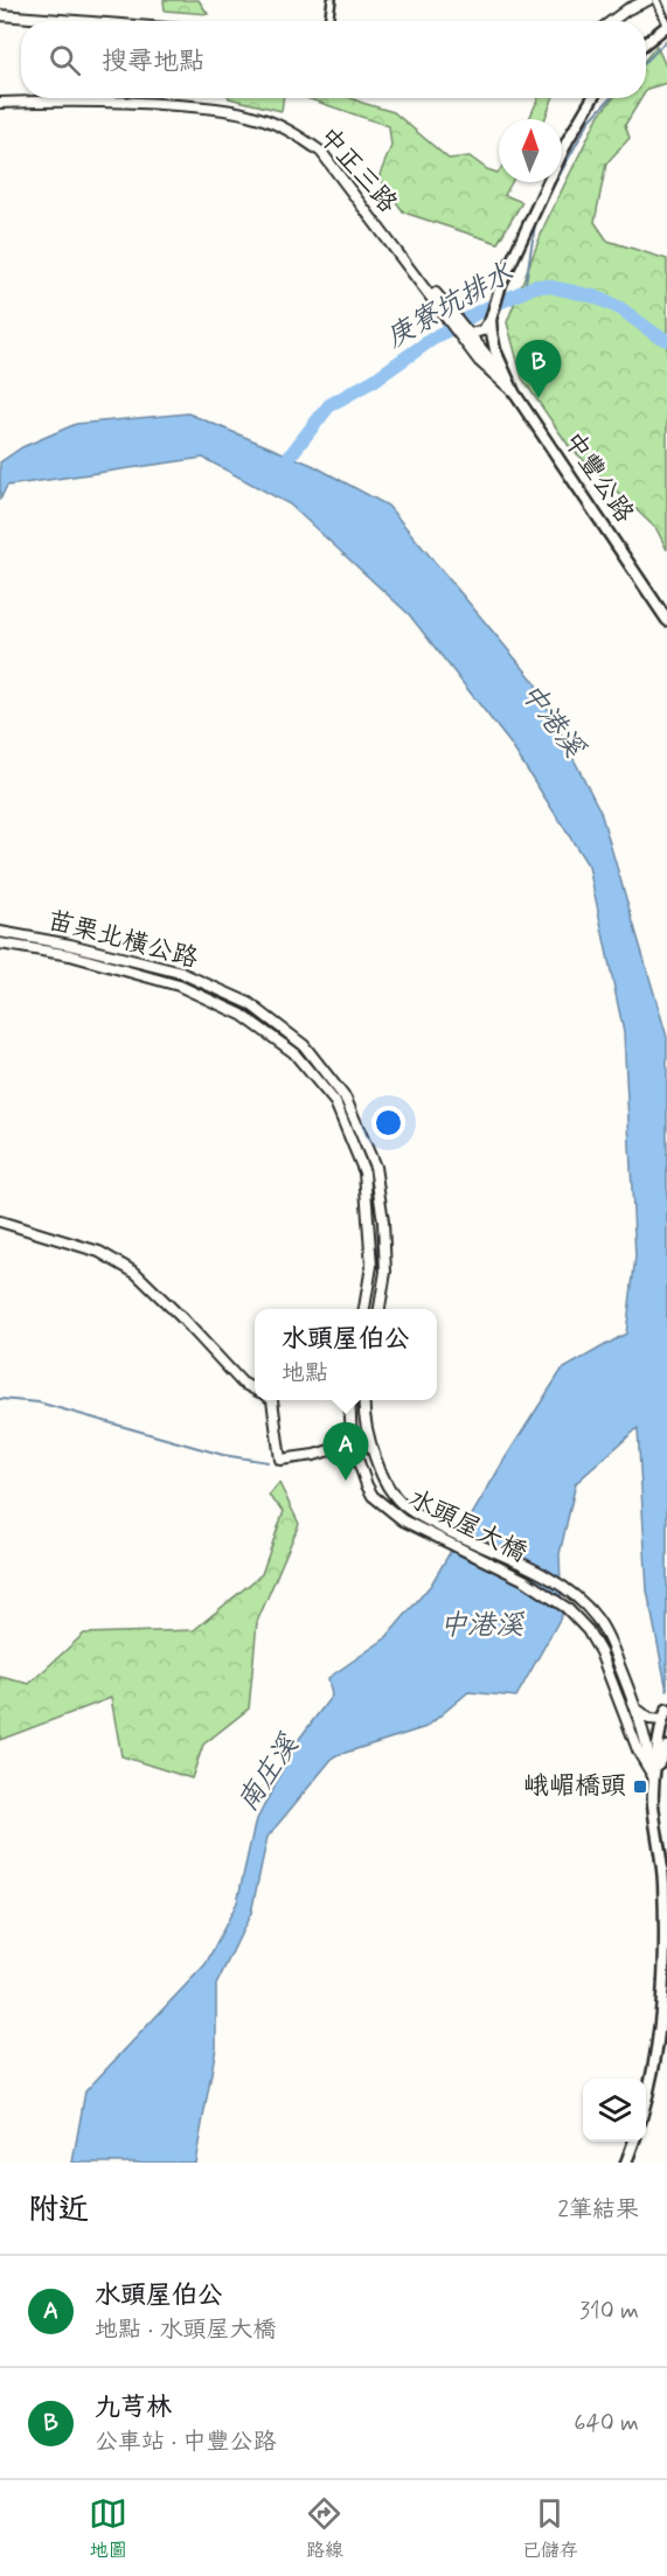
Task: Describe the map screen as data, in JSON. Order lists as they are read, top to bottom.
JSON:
{
  "streets": {
    "main road": [
      "中正三路",
      "中豐公路",
      "苗栗北橫公路",
      "水頭屋大橋"
    ]
  },
  "water": ["庚寮坑排水", "中港溪", "南庄溪"],
  "places": {
    "transit": ["峨嵋橋頭"]
  },
  "north": "top",
  "page": {
    "search": "搜尋地點",
    "pins": ["B", "A"],
    "popup": ["水頭屋伯公", "地點"],
    "heading": ["附近", "2筆結果"],
    "list": [
      {
        "mark": "A",
        "name": "水頭屋伯公",
        "note": "地點 · 水頭屋大橋",
        "value": "310 m"
      },
      {
        "mark": "B",
        "name": "九芎林",
        "note": "公車站 · 中豐公路",
        "value": "640 m"
      }
    ],
    "nav": ["地圖", "路線", "已儲存"]
  }
}
